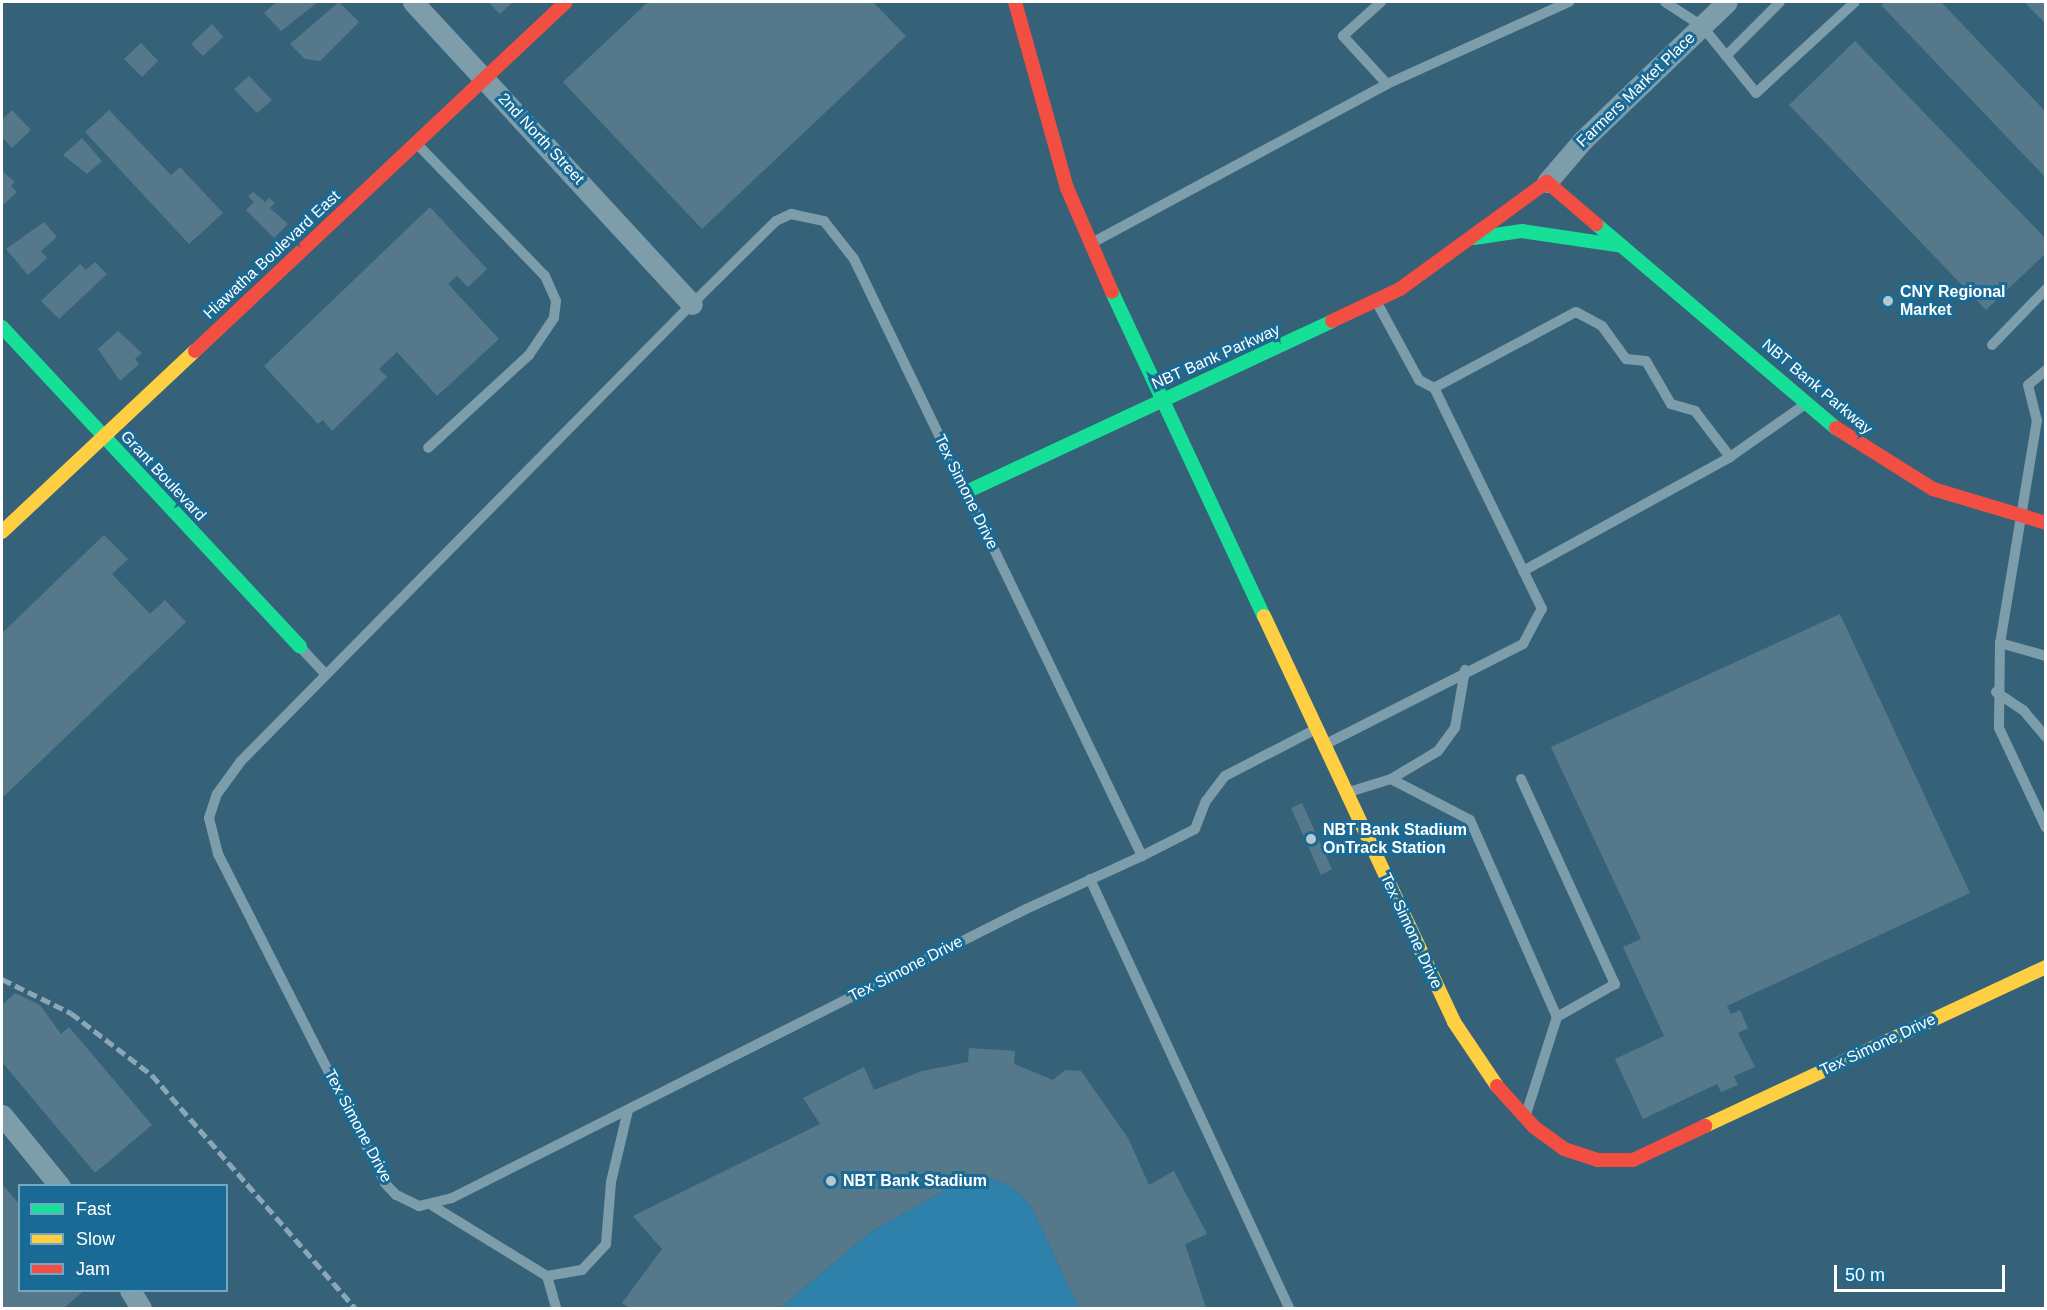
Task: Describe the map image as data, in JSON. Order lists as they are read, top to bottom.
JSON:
{
  "streets": {
    "street": [
      "Farmers Market Place",
      "2nd North Street",
      "Hiawatha Boulevard East",
      "NBT Bank Parkway",
      "Grant Boulevard",
      "Tex Simone Drive"
    ]
  },
  "crossings": [
    ["Farmers Market Place", "NBT Bank Parkway"],
    ["2nd North Street", "Hiawatha Boulevard East"],
    ["2nd North Street", "Tex Simone Drive"],
    ["Hiawatha Boulevard East", "Grant Boulevard"],
    ["NBT Bank Parkway", "Tex Simone Drive"]
  ],
  "places": ["CNY Regional Market", "NBT Bank Stadium OnTrack Station", "NBT Bank Stadium"],
  "legend": ["Fast", "Slow", "Jam"],
  "scale_bar": "50 m"
}
